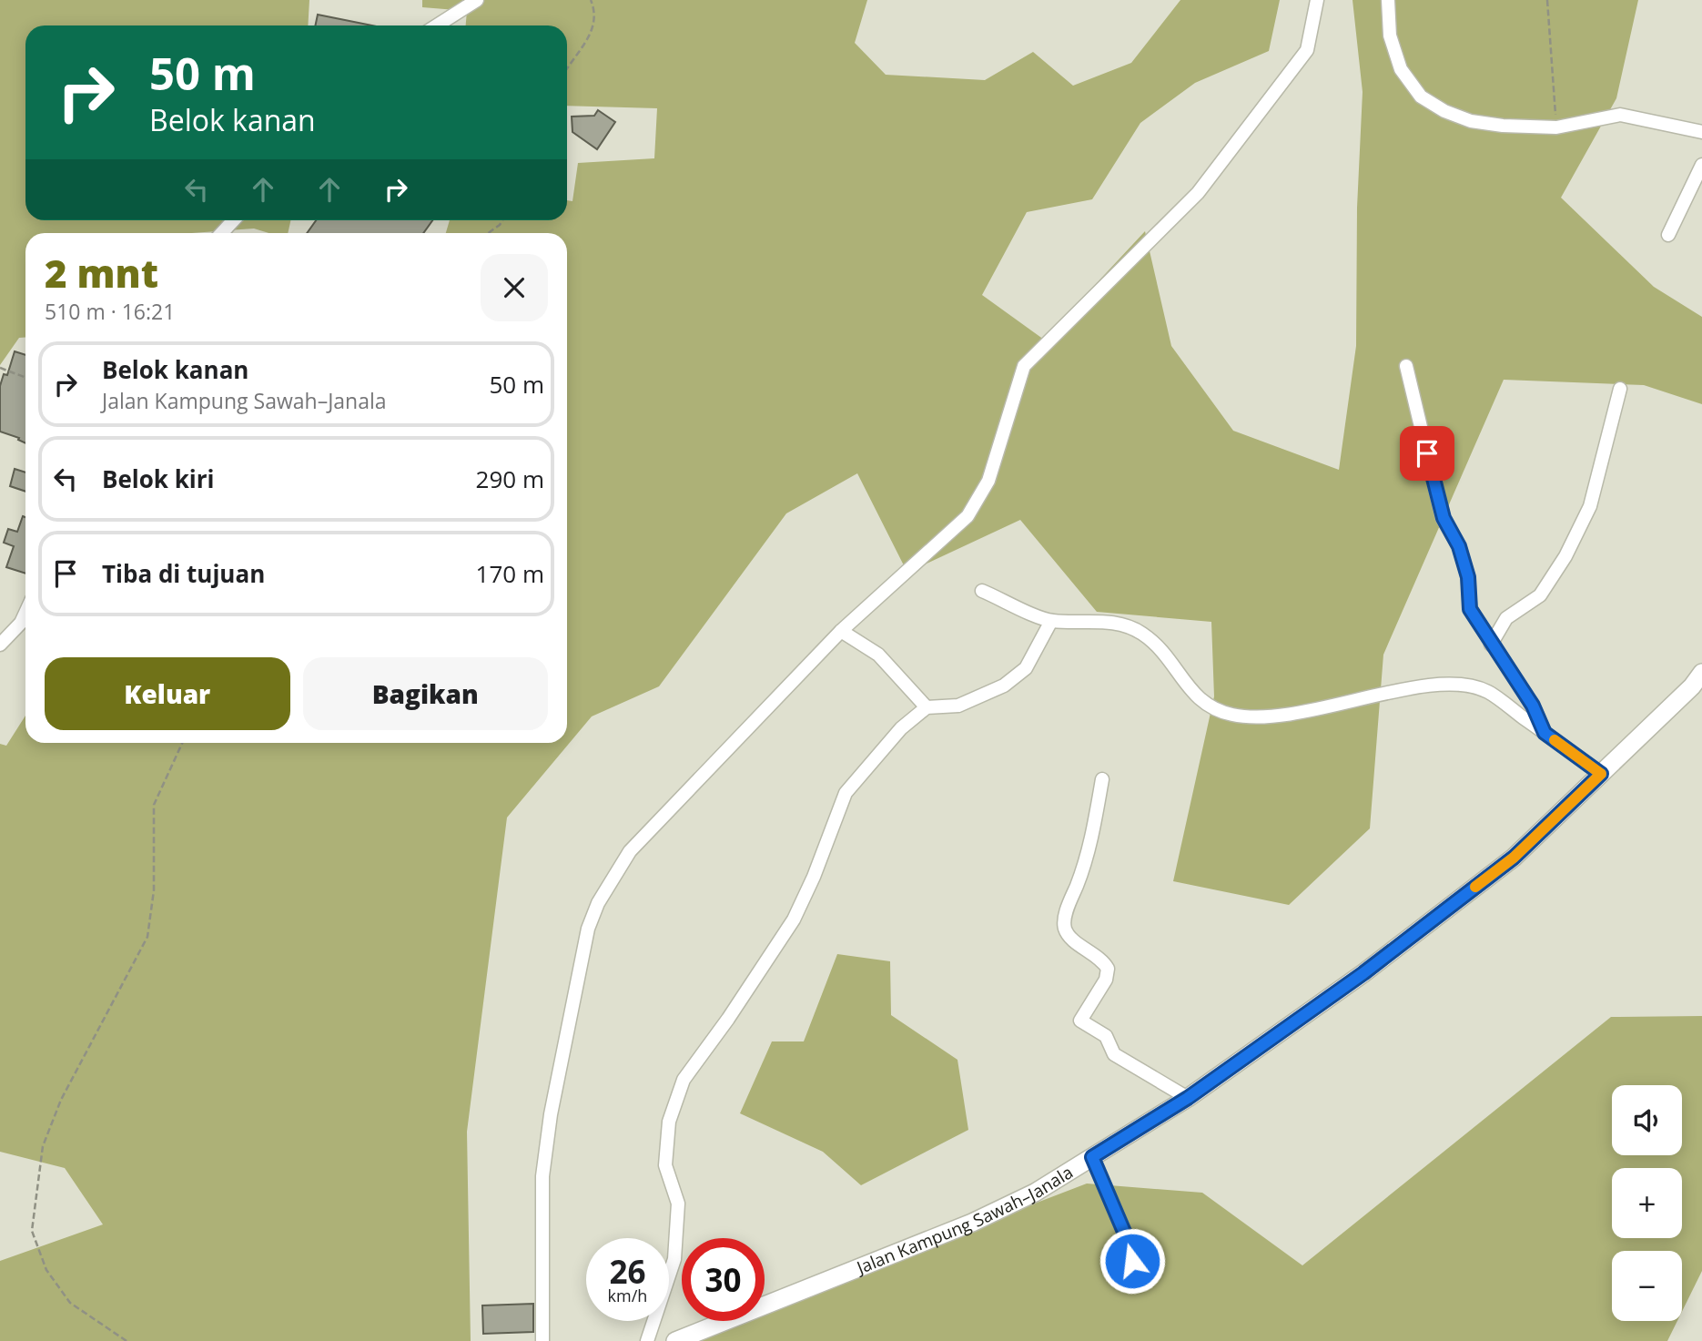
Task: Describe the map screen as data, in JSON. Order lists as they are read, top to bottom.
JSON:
{
  "streets": {
    "main road": ["Jalan Kampung Sawah–Janala"]
  },
  "page": {
    "turn": ["50 m", "Belok kanan"],
    "heading": ["2 mnt", "510 m · 16:21"],
    "list": [
      {
        "name": "Belok kanan",
        "note": "Jalan Kampung Sawah–Janala",
        "value": "50 m"
      },
      {
        "name": "Belok kiri",
        "value": "290 m"
      },
      {
        "name": "Tiba di tujuan",
        "value": "170 m"
      }
    ],
    "buttons": ["Keluar", "Bagikan"],
    "map_buttons": ["+", "−"],
    "speed": "26 km/h",
    "limit": "30"
  }
}
